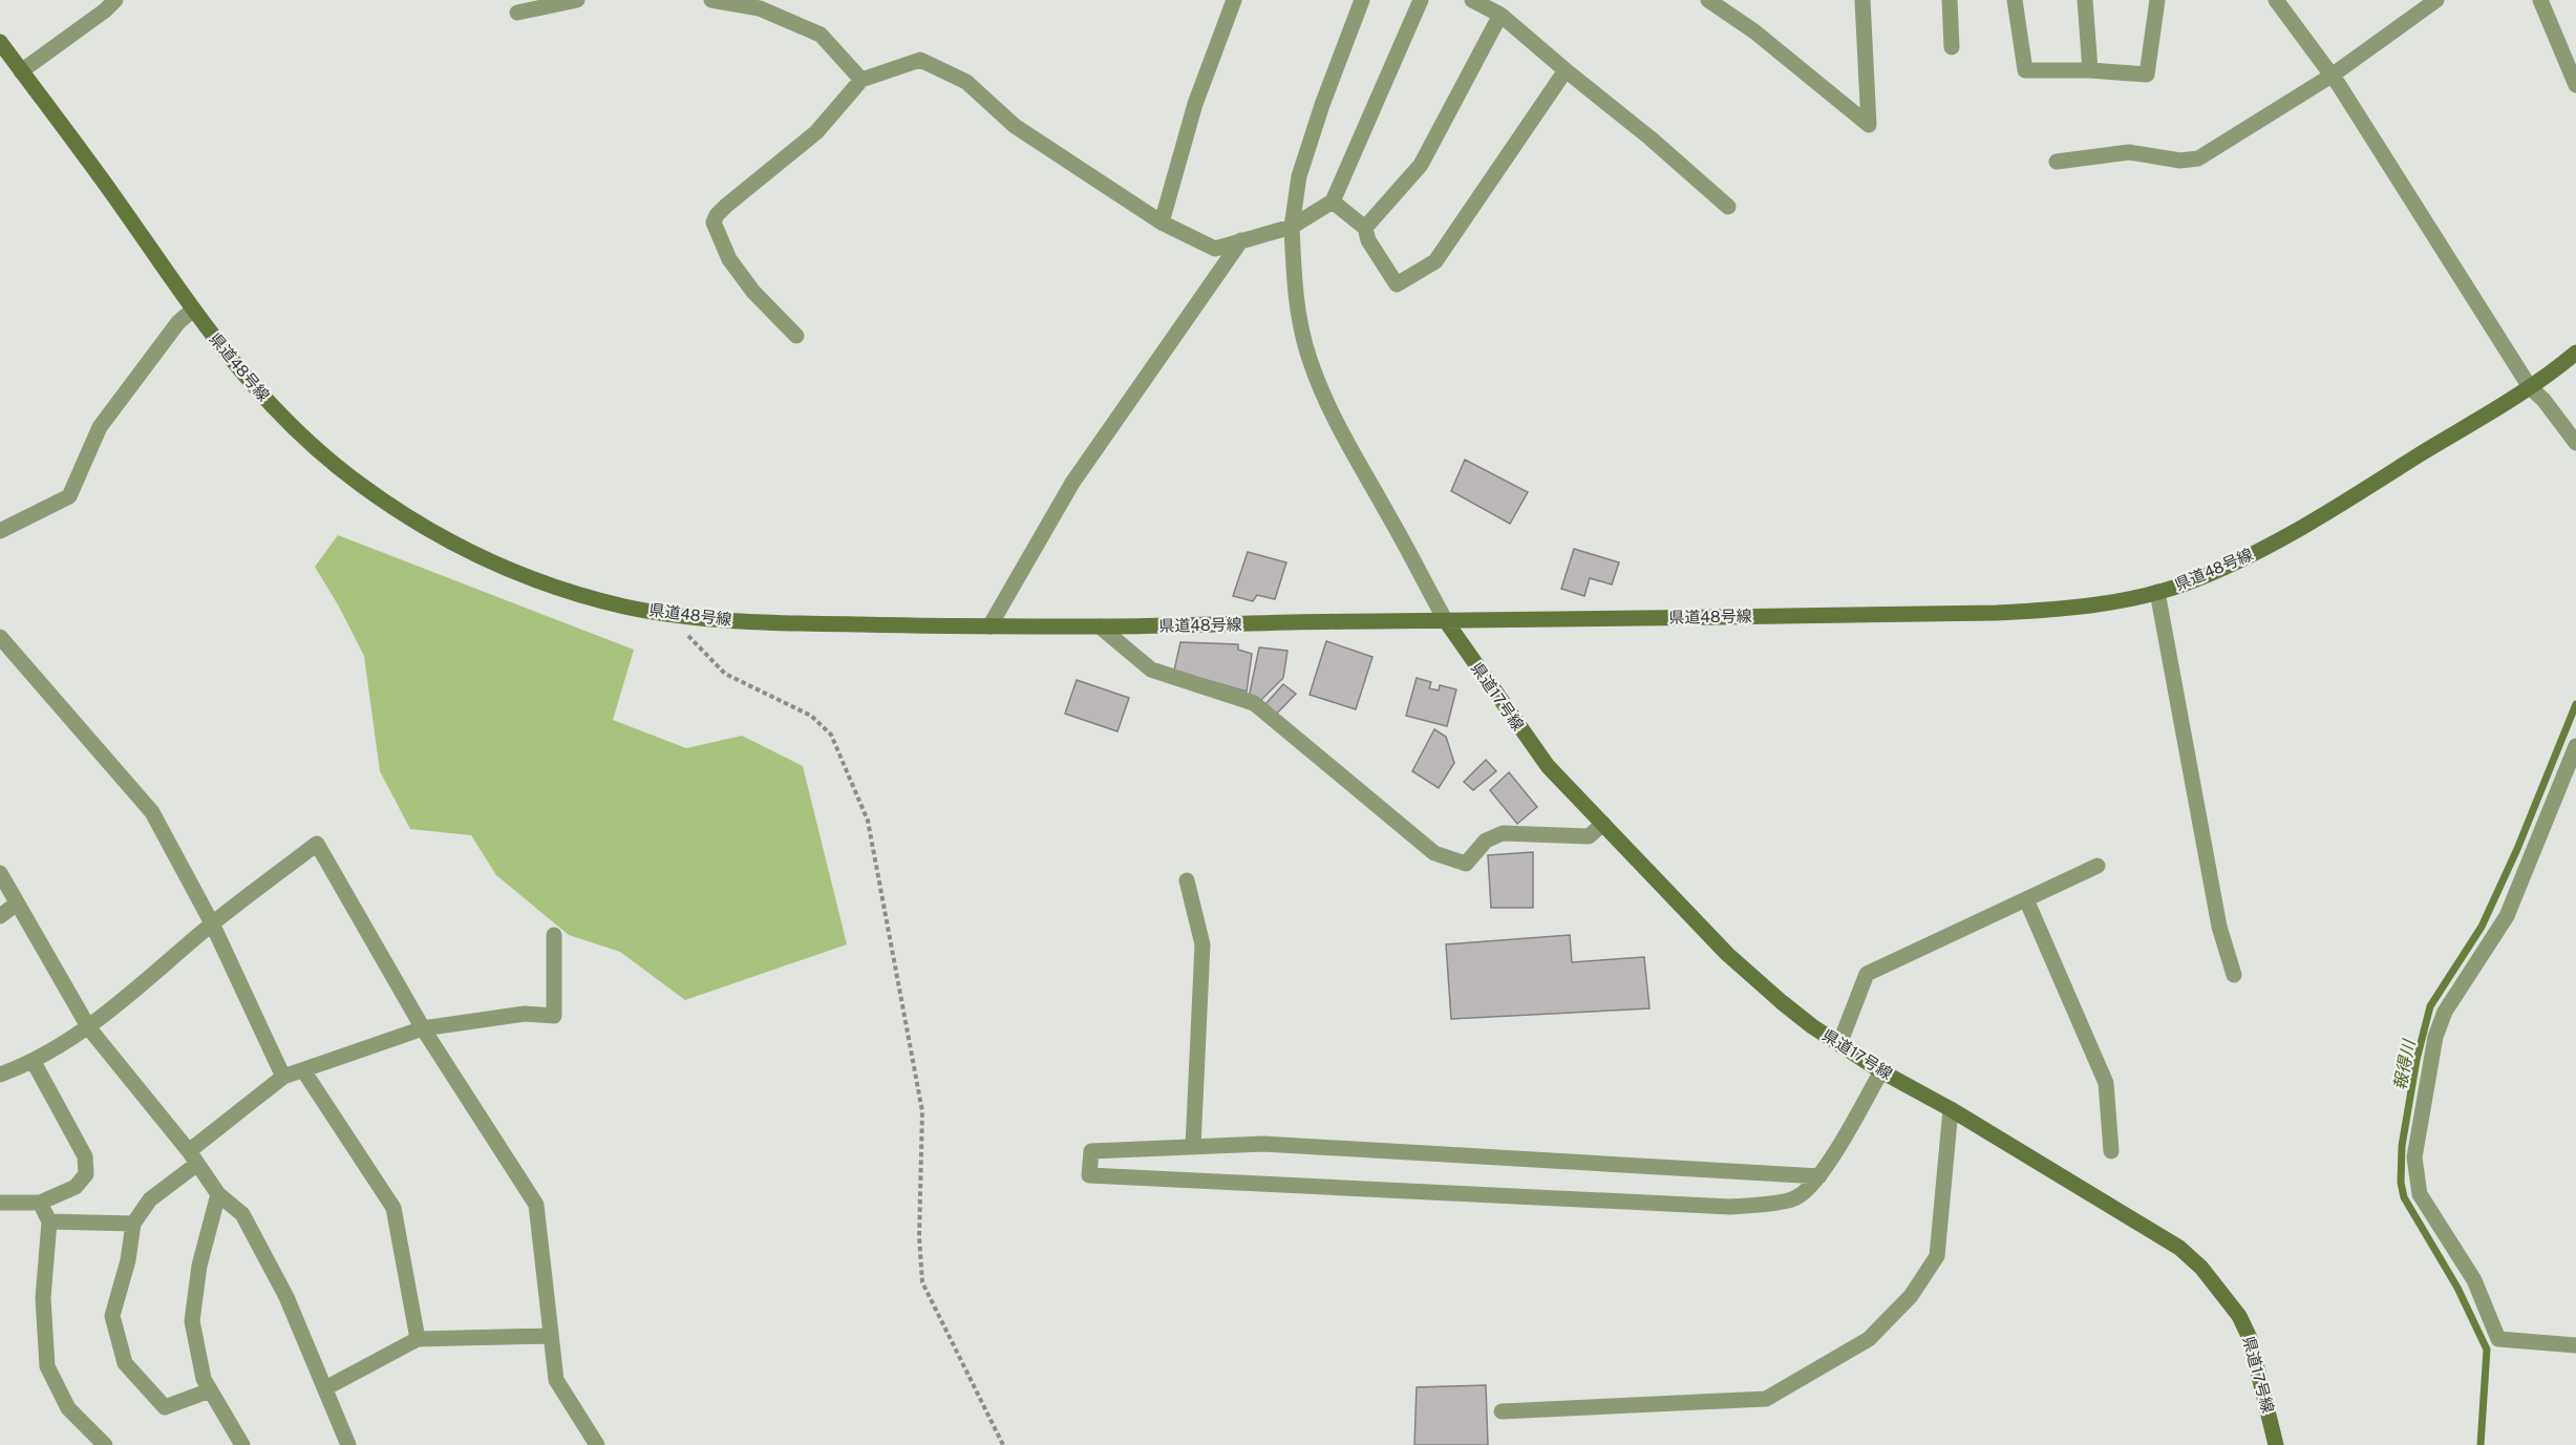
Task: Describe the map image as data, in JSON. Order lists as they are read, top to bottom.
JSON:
{
  "streets": {
    "main road": ["県道48号線", "県道17号線"]
  },
  "crossings": [
    ["県道48号線", "県道17号線"]
  ],
  "water": ["報得川"]
}
